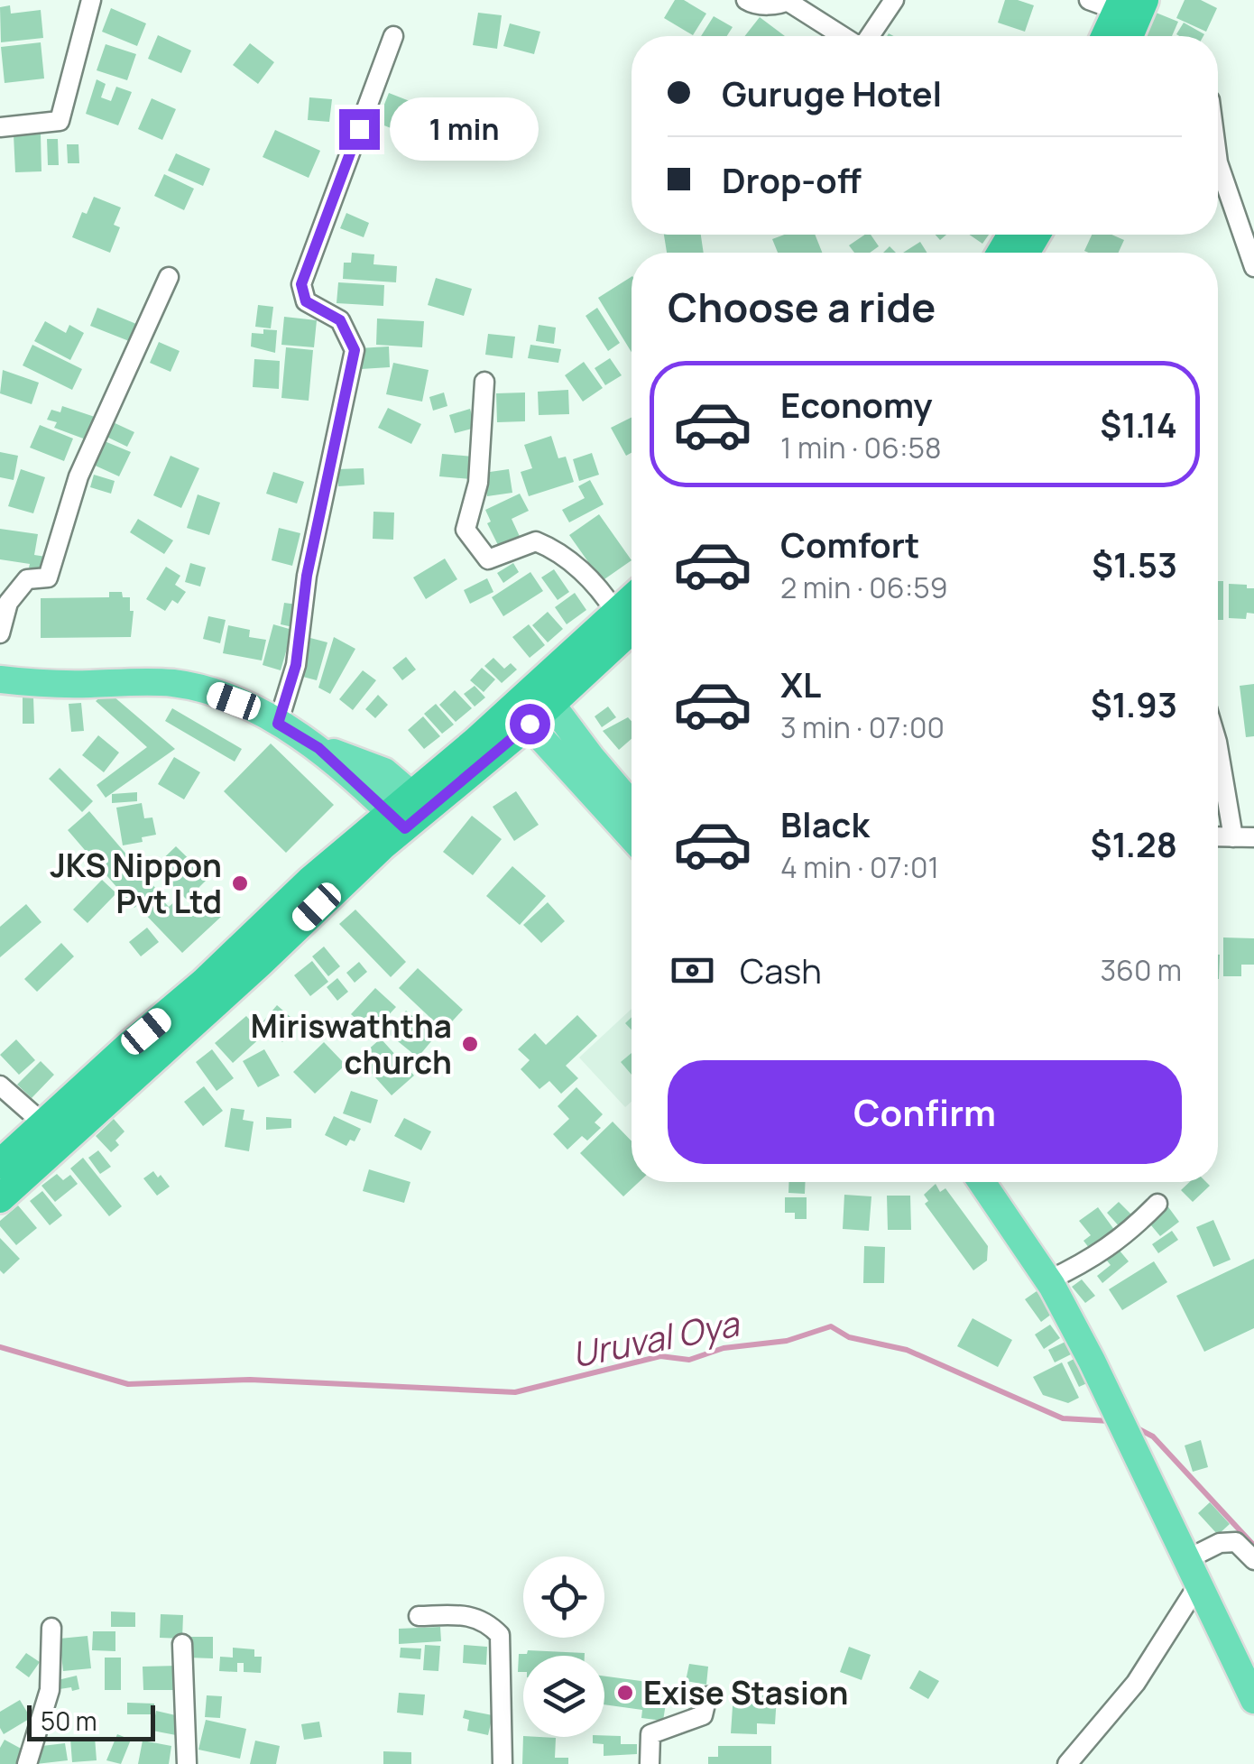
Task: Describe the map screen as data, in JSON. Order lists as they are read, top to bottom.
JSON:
{
  "water": ["Uruval Oya"],
  "places": ["JKS Nippon Pvt Ltd", "Miriswaththa church", "Exise Stasion"],
  "scale_bar": "50 m",
  "page": {
    "banner": ["Guruge Hotel", "Drop-off"],
    "bubble": "1 min",
    "heading": "Choose a ride",
    "list": [
      {
        "name": "Economy",
        "note": "1 min · 06:58",
        "value": "$1.14"
      },
      {
        "name": "Comfort",
        "note": "2 min · 06:59",
        "value": "$1.53"
      },
      {
        "name": "XL",
        "note": "3 min · 07:00",
        "value": "$1.93"
      },
      {
        "name": "Black",
        "note": "4 min · 07:01",
        "value": "$1.28"
      }
    ],
    "pay": ["Cash", "360 m"],
    "buttons": "Confirm",
    "scale": "50 m"
  }
}
